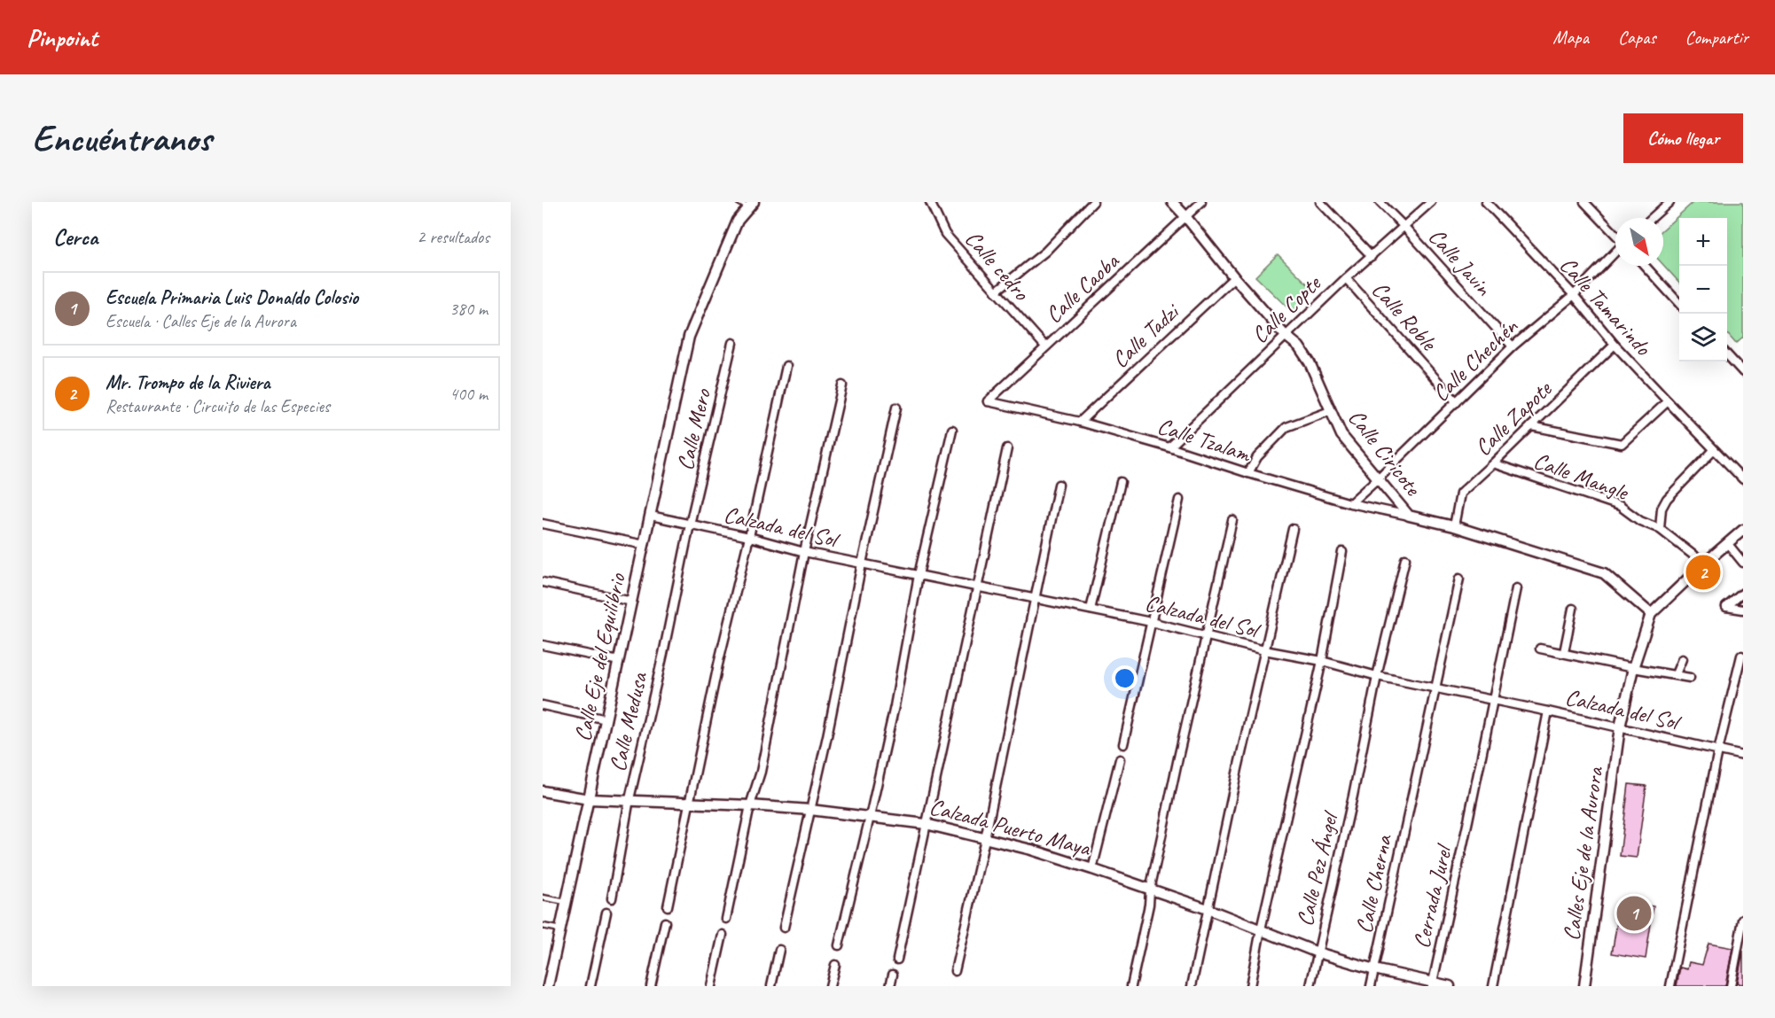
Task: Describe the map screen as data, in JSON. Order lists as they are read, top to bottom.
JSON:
{
  "streets": {
    "street": [
      "Calle Javin",
      "Calle cedro",
      "Calle Caoba",
      "Calle Tamarindo",
      "Calle Copte",
      "Calle Roble",
      "Calle Tadzi",
      "Calle Chechén",
      "Calle Zapote",
      "Calle Mero",
      "Calle Tzalam",
      "Calle Ciricote",
      "Calle Mangle",
      "Calzada del Sol",
      "Calle Eje del Equilibrio",
      "Calle Medusa",
      "Calzada Puerto Maya",
      "Calles Eje de la Aurora",
      "Calle Pez Ángel",
      "Calle Cherna",
      "Cerrada Jurel"
    ]
  },
  "crossings": [
    ["Calle Javin", "Calle Copte"],
    ["Calle Javin", "Calle Chechén"],
    ["Calle cedro", "Calle Caoba"],
    ["Calle Caoba", "Calle Tzalam"],
    ["Calle Caoba", "Calle Ciricote"],
    ["Calle Tamarindo", "Calle Chechén"],
    ["Calle Tamarindo", "Calle Zapote"],
    ["Calle Copte", "Calle Roble"],
    ["Calle Copte", "Calle Tzalam"],
    ["Calle Copte", "Calle Ciricote"],
    ["Calle Roble", "Calle Chechén"],
    ["Calle Tadzi", "Calle Tzalam"],
    ["Calle Tadzi", "Calle Ciricote"],
    ["Calle Chechén", "Calle Tzalam"],
    ["Calle Chechén", "Calle Ciricote"],
    ["Calle Zapote", "Calle Ciricote"],
    ["Calle Zapote", "Calle Mangle"],
    ["Calle Mero", "Calzada del Sol"],
    ["Calle Mero", "Calle Medusa"],
    ["Calle Tzalam", "Calle Ciricote"],
    ["Calle Ciricote", "Calles Eje de la Aurora"],
    ["Calzada del Sol", "Calle Eje del Equilibrio"],
    ["Calzada del Sol", "Calles Eje de la Aurora"],
    ["Calzada del Sol", "Calle Pez Ángel"],
    ["Calzada del Sol", "Calle Cherna"],
    ["Calzada del Sol", "Cerrada Jurel"],
    ["Calle Eje del Equilibrio", "Calzada Puerto Maya"],
    ["Calle Medusa", "Calzada Puerto Maya"],
    ["Calzada Puerto Maya", "Calle Pez Ángel"],
    ["Calzada Puerto Maya", "Calle Cherna"],
    ["Calzada Puerto Maya", "Cerrada Jurel"]
  ],
  "north": "bottom right",
  "page": {
    "header": "Pinpoint",
    "nav": ["Mapa", "Capas", "Compartir"],
    "buttons": "Cómo llegar",
    "title": "Encuéntranos",
    "heading": ["Cerca", "2 resultados"],
    "map_buttons": ["+", "−"],
    "list": [
      {
        "mark": "1",
        "name": "Escuela Primaria Luis Donaldo Colosio",
        "note": "Escuela · Calles Eje de la Aurora",
        "value": "380 m"
      },
      {
        "mark": "2",
        "name": "Mr. Trompo de la Riviera",
        "note": "Restaurante · Circuito de las Especies",
        "value": "400 m"
      }
    ],
    "pins": ["2", "1"]
  }
}
